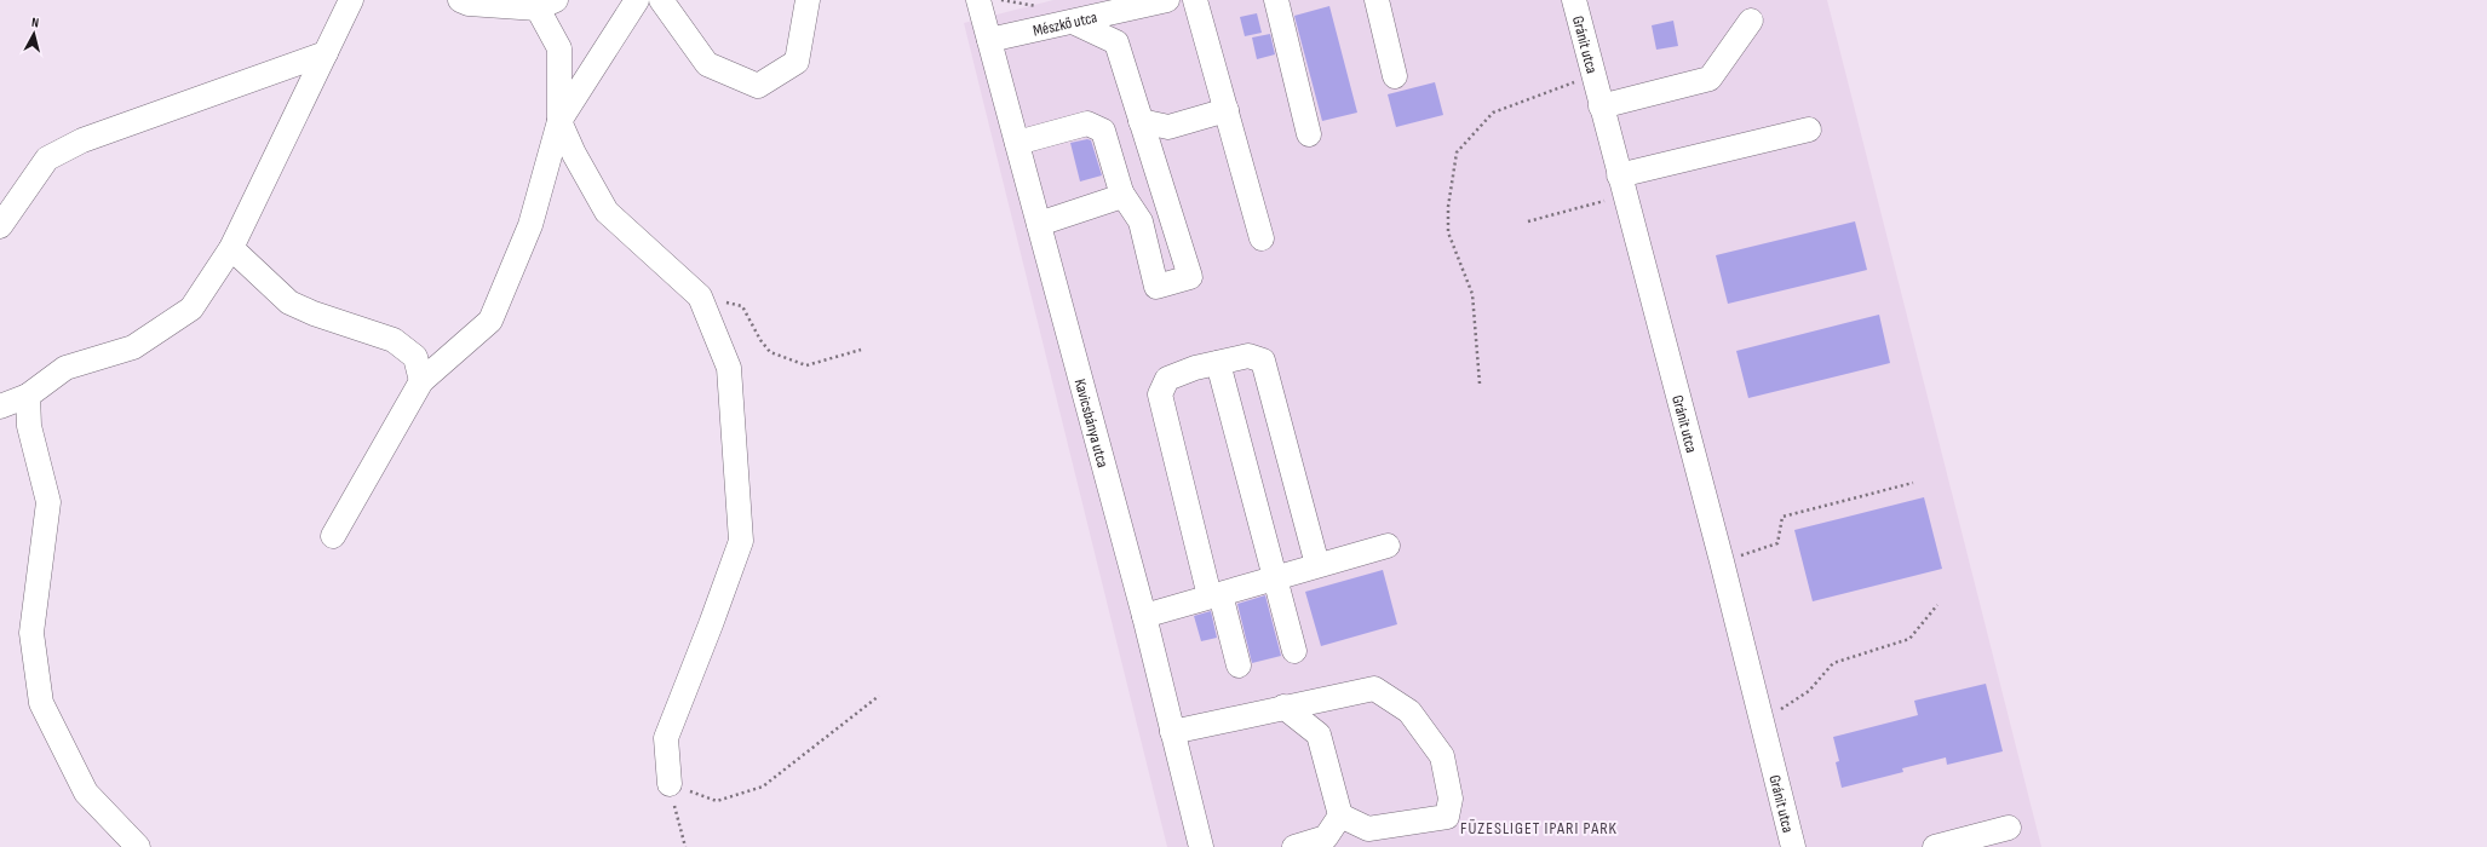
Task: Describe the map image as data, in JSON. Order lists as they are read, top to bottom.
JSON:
{
  "streets": {
    "street": ["Mészkő utca", "Gránit utca", "Kavicsbánya utca"]
  },
  "crossings": [
    ["Mészkő utca", "Kavicsbánya utca"]
  ],
  "districts": ["FÜZESLIGET IPARI PARK"],
  "north": "top"
}
